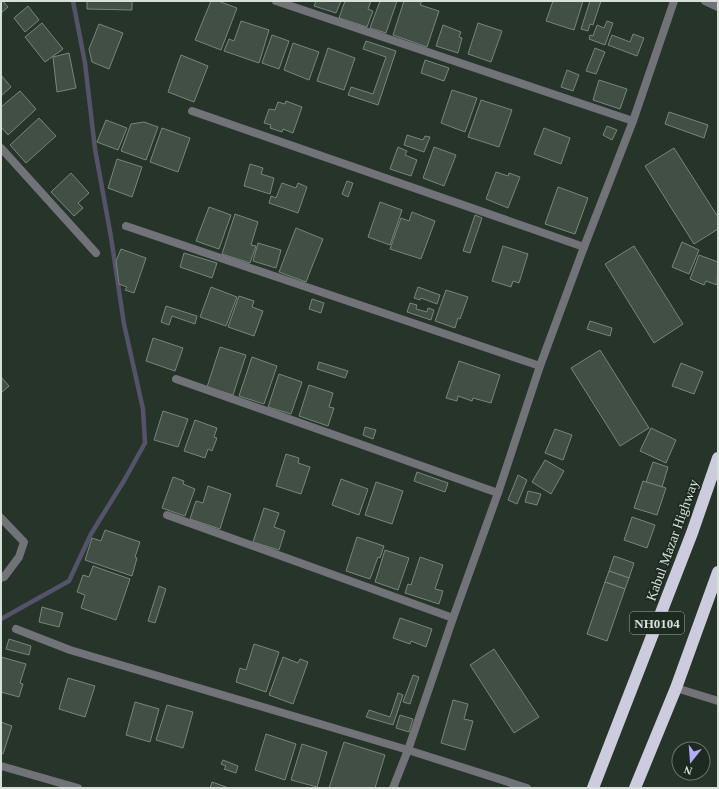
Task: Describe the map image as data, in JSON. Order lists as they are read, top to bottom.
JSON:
{
  "streets": {
    "highway": ["Kabul Mazar Highway", "NH0104"]
  },
  "north": "bottom"
}
